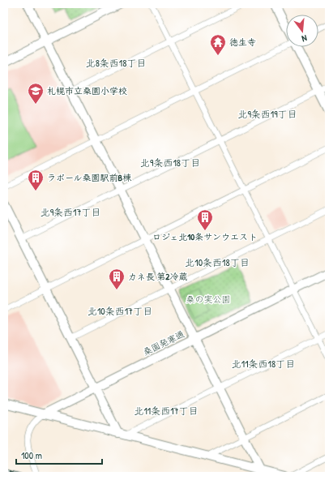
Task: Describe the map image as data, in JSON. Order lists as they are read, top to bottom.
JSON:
{
  "streets": {
    "street": ["桑園発寒通"]
  },
  "districts": [
    "北8条西18丁目",
    "北9条西19丁目",
    "北9条西18丁目",
    "北9条西17丁目",
    "北10条西18丁目",
    "北10条西17丁目",
    "北11条西18丁目",
    "北11条西17丁目"
  ],
  "parks": ["桑の実公園"],
  "places": {
    "temple": ["徳生寺"],
    "school or university": ["札幌市立桑園小学校"],
    "building": ["ラポール桑園駅前B棟", "ロジェ北10条サンウエスト", "カネ長 第2冷蔵"]
  },
  "scale_bar": "100 m",
  "north": "bottom"
}
